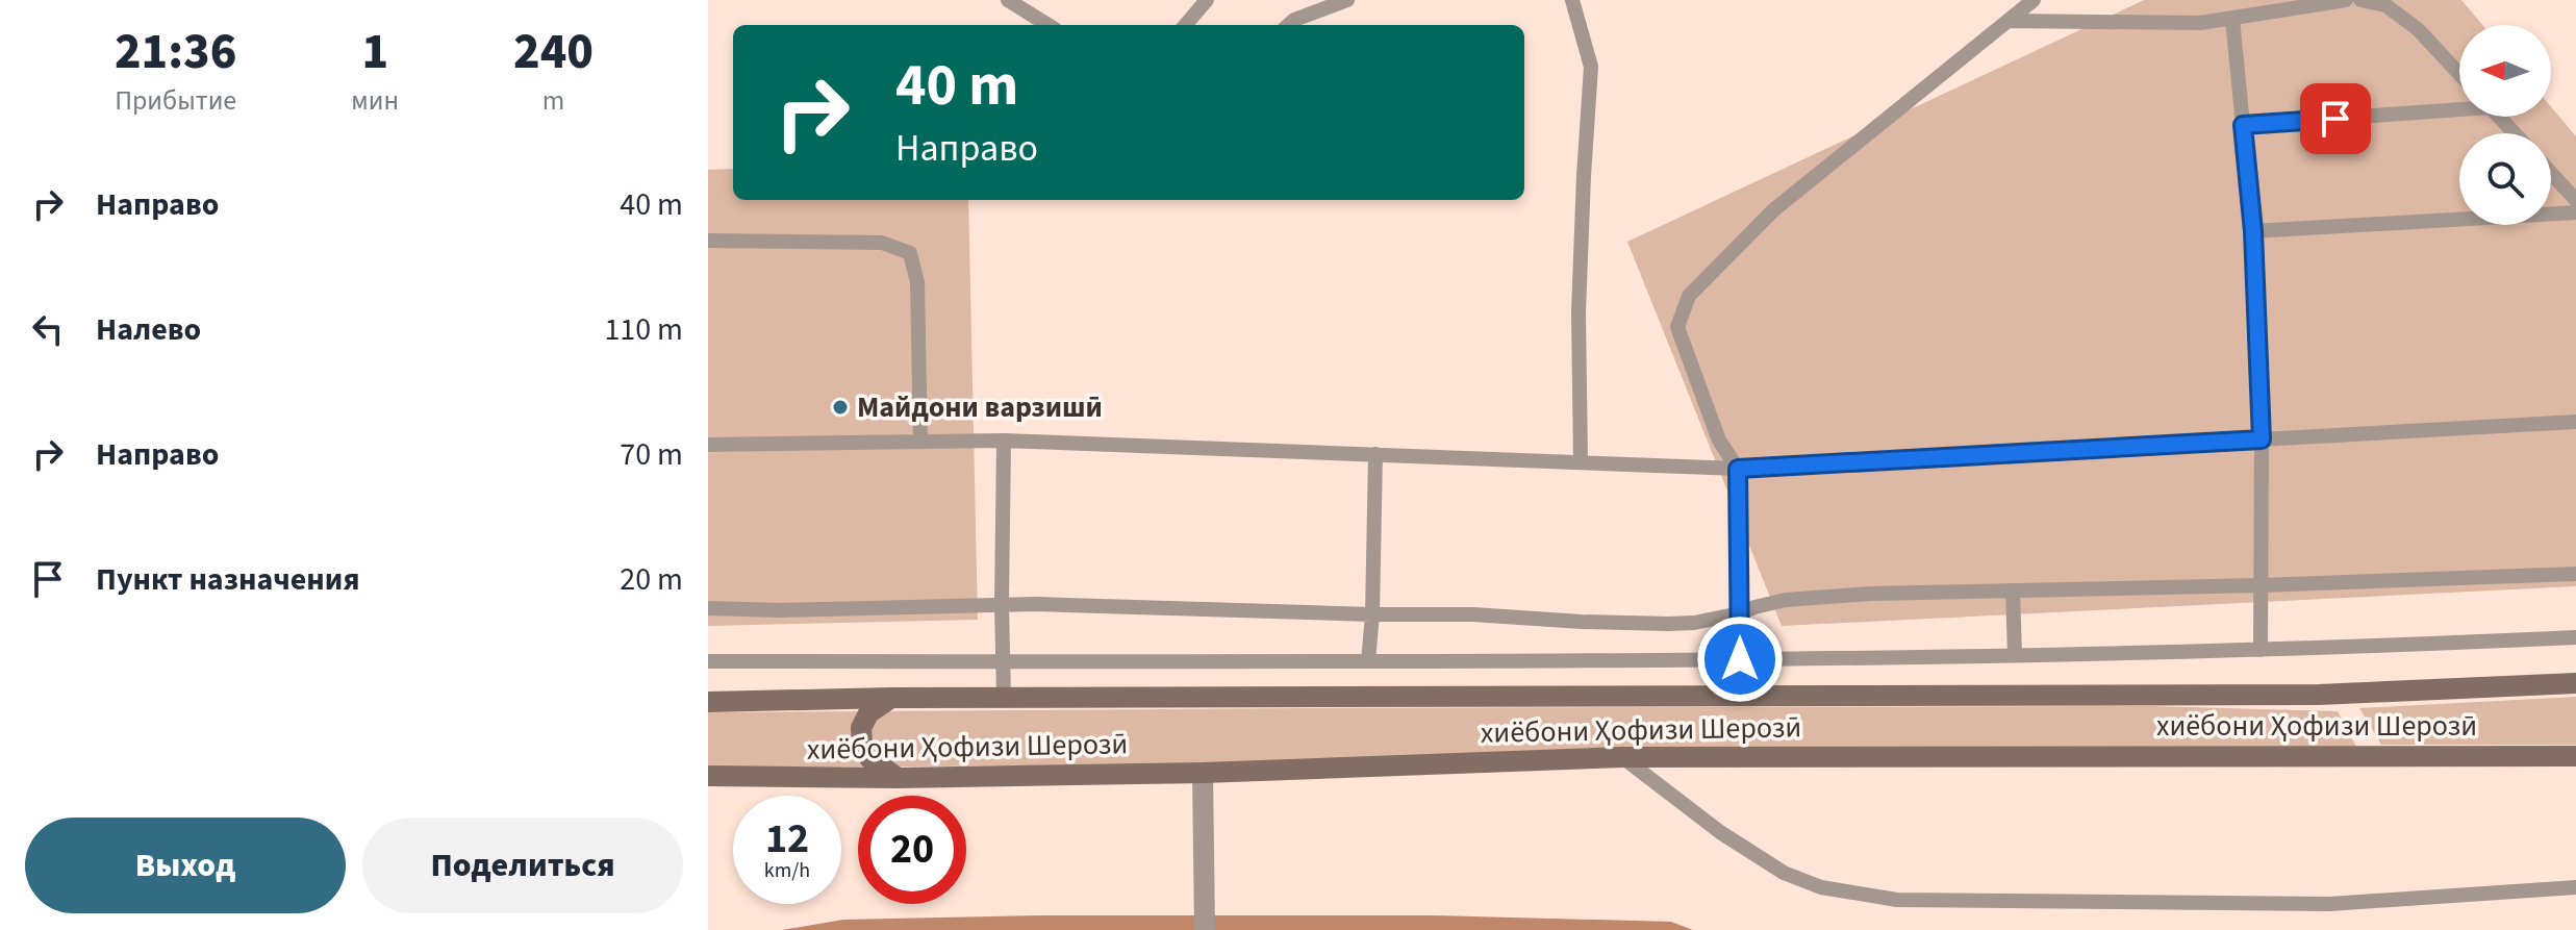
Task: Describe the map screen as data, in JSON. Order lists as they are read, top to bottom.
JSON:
{
  "streets": {
    "main road": ["хиёбони Ҳофизи Шерозӣ"]
  },
  "places": ["Майдони варзишӣ"],
  "north": "left",
  "page": {
    "eta": [
      "21:36",
      "Прибытие",
      "1",
      "мин",
      "240",
      "m"
    ],
    "turn": ["40 m", "Направо"],
    "list": [
      {
        "name": "Направо",
        "value": "40 m"
      },
      {
        "name": "Налево",
        "value": "110 m"
      },
      {
        "name": "Направо",
        "value": "70 m"
      },
      {
        "name": "Пункт назначения",
        "value": "20 m"
      }
    ],
    "speed": "12 km/h",
    "limit": "20",
    "buttons": ["Выход", "Поделиться"]
  }
}
